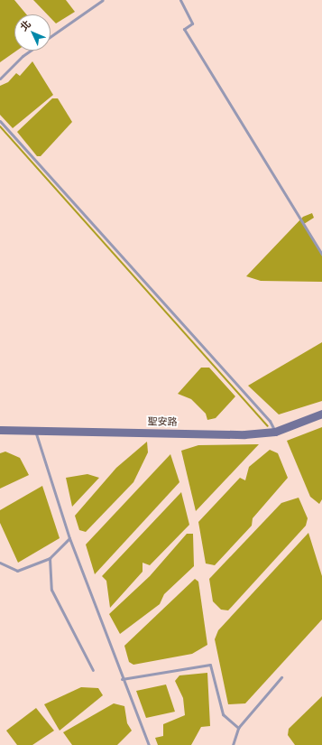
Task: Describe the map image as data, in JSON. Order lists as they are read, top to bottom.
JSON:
{
  "streets": {
    "street": ["聖安路"]
  },
  "north": "top left"
}
